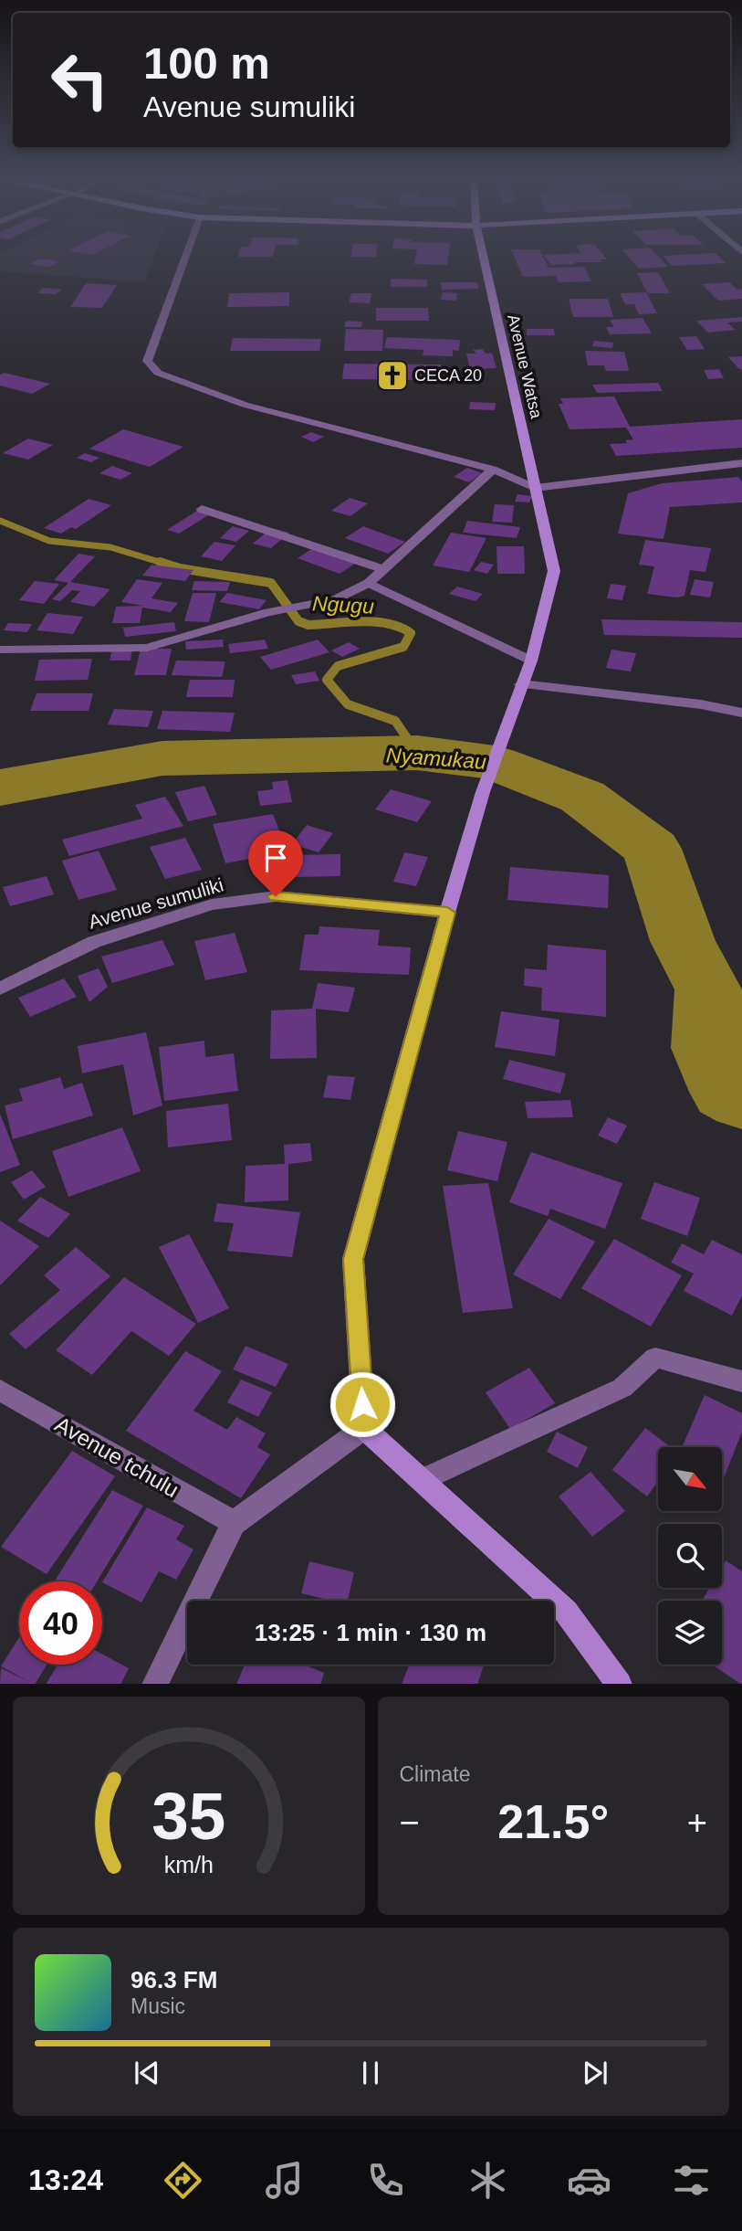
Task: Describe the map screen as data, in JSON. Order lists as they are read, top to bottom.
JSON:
{
  "streets": {
    "street": ["Avenue Watsa", "Avenue sumuliki", "Avenue tchulu"]
  },
  "crossings": [
    ["Avenue Watsa", "Avenue sumuliki"]
  ],
  "water": ["Ngugu", "Nyamukau"],
  "places": {
    "church": ["CECA 20"]
  },
  "north": "bottom right",
  "page": {
    "turn": ["100 m", "Avenue sumuliki"],
    "limit": "40",
    "trip": "13:25 · 1 min · 130 m",
    "tile": "Climate",
    "heat": ["−", "21.5°", "+"],
    "song": ["96.3 FM", "Music"],
    "tabs": "13:24",
    "gauge": ["35", "km/h"]
  }
}
